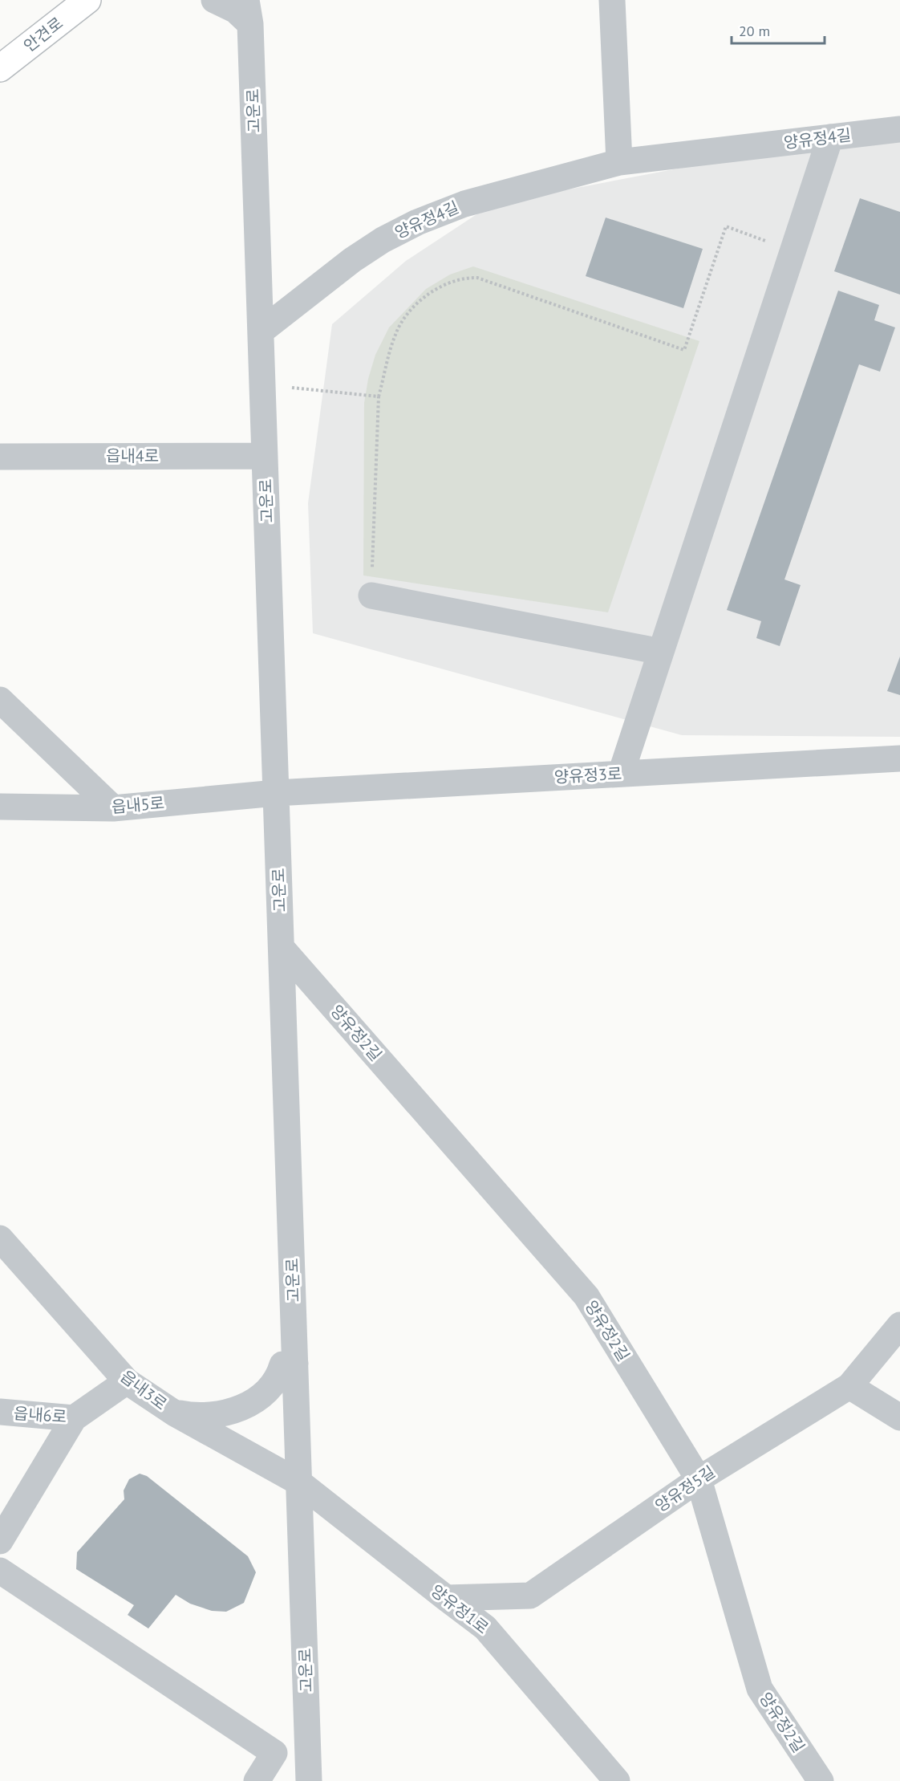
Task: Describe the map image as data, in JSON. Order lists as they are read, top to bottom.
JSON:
{
  "streets": {
    "main road": ["안견로"],
    "street": [
      "고운로",
      "양유정4길",
      "읍내4로",
      "양유정3로",
      "읍내5로",
      "양유정2길",
      "읍내3로",
      "읍내6로",
      "양유정5길",
      "양유정1로"
    ]
  },
  "crossings": [
    ["고운로", "양유정4길"],
    ["고운로", "읍내4로"],
    ["고운로", "양유정3로"],
    ["고운로", "읍내5로"],
    ["고운로", "양유정2길"],
    ["고운로", "읍내3로"],
    ["고운로", "양유정1로"],
    ["양유정3로", "읍내5로"],
    ["양유정2길", "양유정5길"],
    ["읍내3로", "읍내6로"],
    ["읍내3로", "양유정1로"],
    ["양유정5길", "양유정1로"]
  ],
  "scale_bar": "20 m"
}
